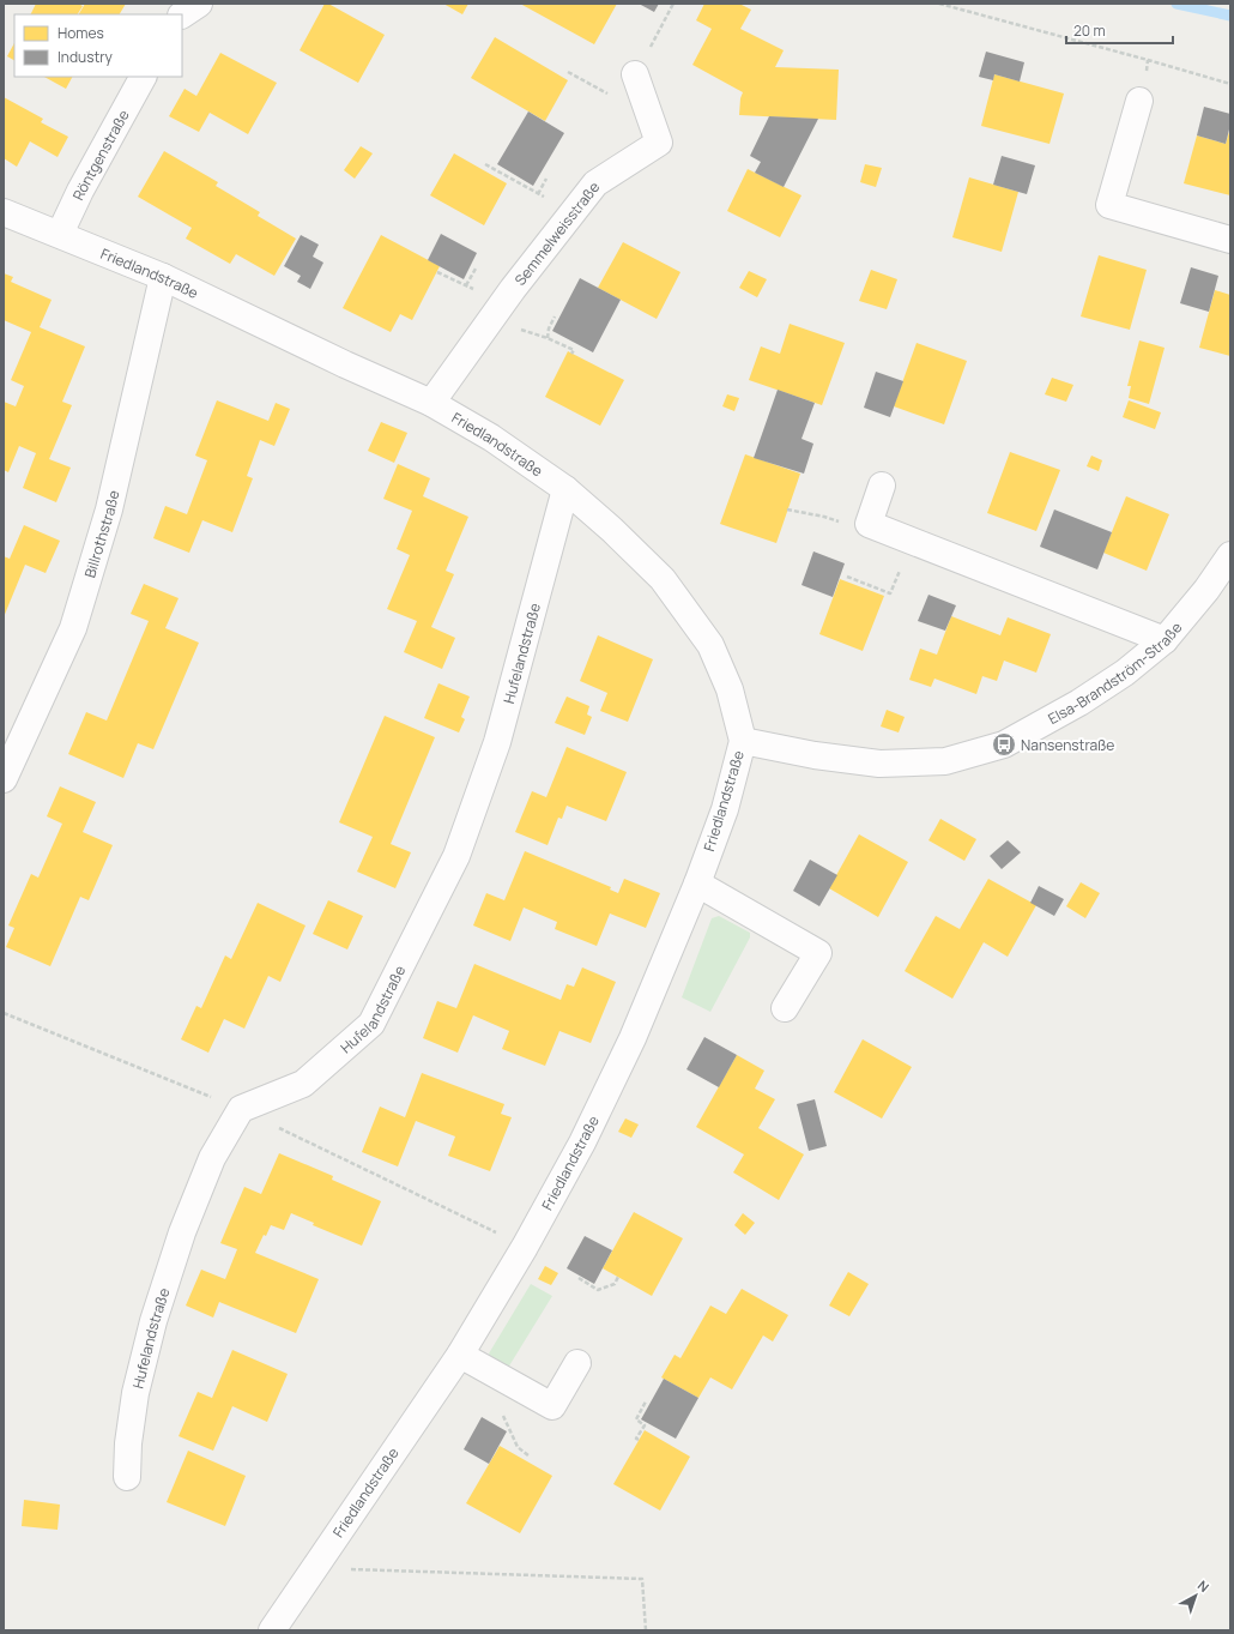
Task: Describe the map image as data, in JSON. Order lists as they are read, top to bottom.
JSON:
{
  "streets": {
    "street": [
      "Röntgenstraße",
      "Semmelweisstraße",
      "Friedlandstraße",
      "Billrothstraße",
      "Hufelandstraße",
      "Elsa-Brandström-Straße"
    ]
  },
  "crossings": [
    ["Röntgenstraße", "Friedlandstraße"],
    ["Semmelweisstraße", "Friedlandstraße"],
    ["Friedlandstraße", "Billrothstraße"],
    ["Friedlandstraße", "Hufelandstraße"],
    ["Friedlandstraße", "Elsa-Brandström-Straße"]
  ],
  "places": {
    "bus stop": ["Nansenstraße"]
  },
  "legend": ["Homes", "Industry"],
  "scale_bar": "20 m",
  "north": "top right"
}
